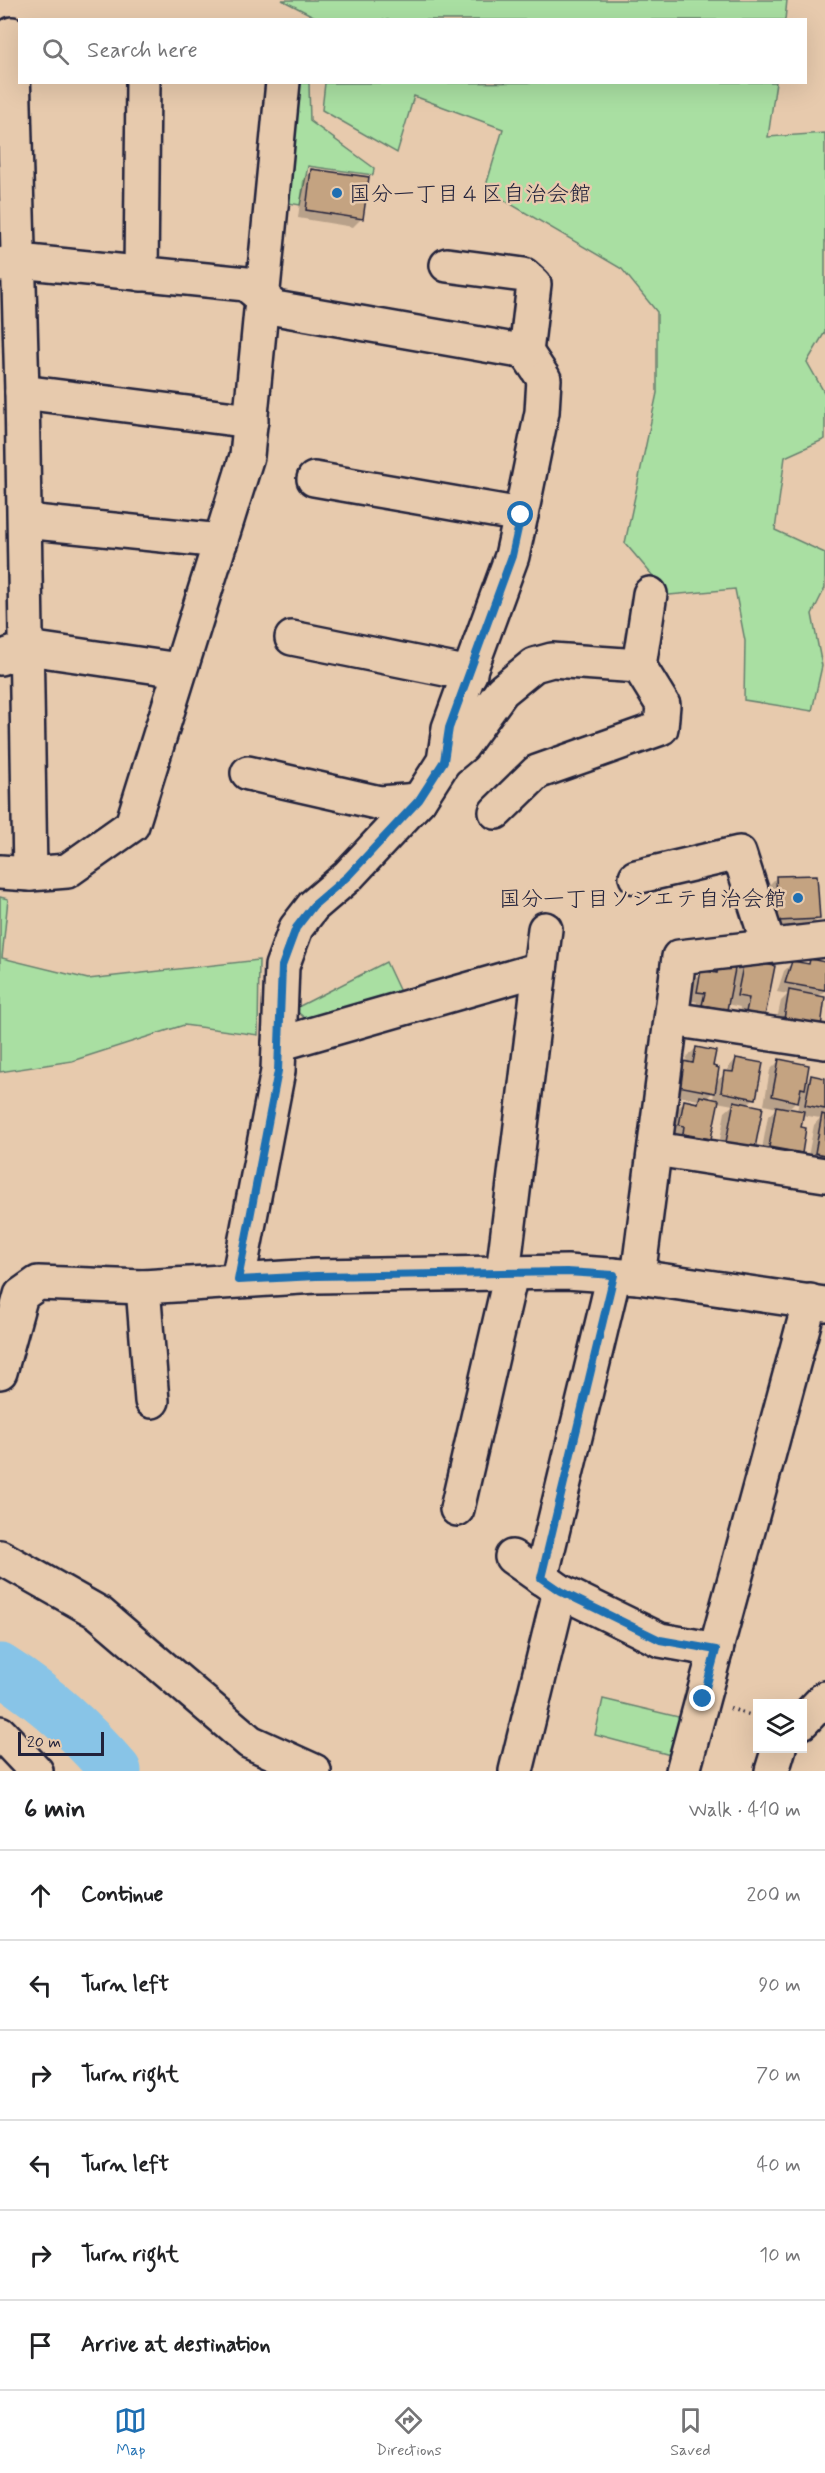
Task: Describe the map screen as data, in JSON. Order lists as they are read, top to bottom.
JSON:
{
  "places": ["国分一丁目４区自治会館", "国分一丁目ソシエテ自治会館"],
  "scale_bar": "20 m",
  "page": {
    "search": "Search here",
    "scale": "20 m",
    "heading": ["6 min", "Walk · 410 m"],
    "list": [
      ["Continue", "200 m"],
      ["Turn left", "90 m"],
      ["Turn right", "70 m"],
      ["Turn left", "40 m"],
      ["Turn right", "10 m"],
      "Arrive at destination"
    ],
    "nav": ["Map", "Directions", "Saved"]
  }
}
